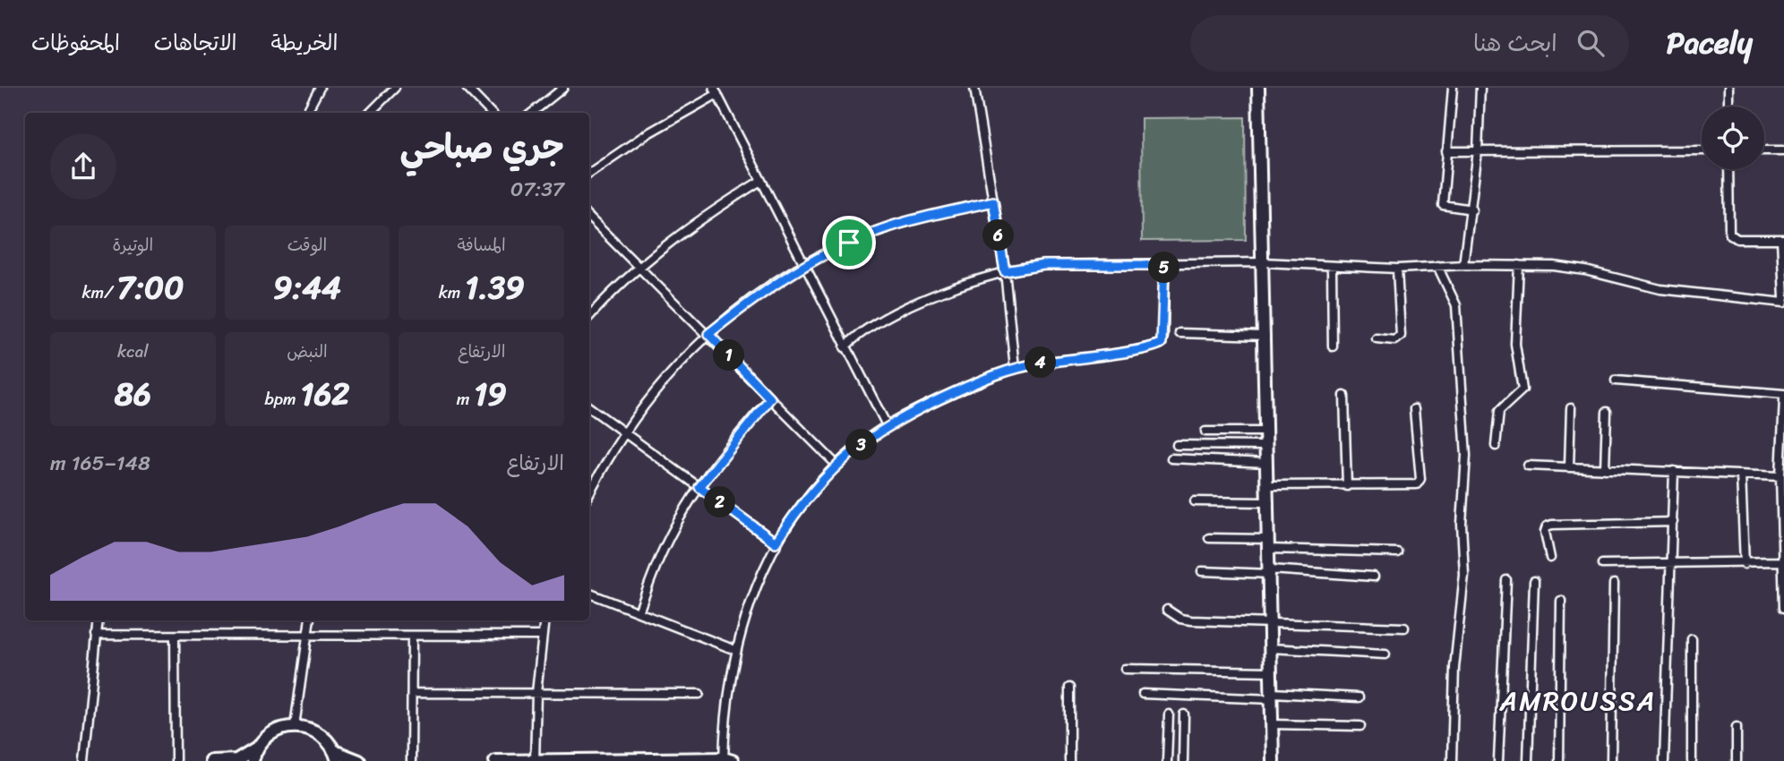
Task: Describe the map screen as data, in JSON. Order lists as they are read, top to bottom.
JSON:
{
  "districts": ["AMROUSSA"],
  "page": {
    "header": "Pacely",
    "search": "ابحث هنا",
    "nav": ["الخريطة", "الاتجاهات", "المحفوظات"],
    "heading": ["جري صباحي", "07:37"],
    "pins": [
      "6",
      "5",
      "1",
      "4",
      "3",
      "2"
    ],
    "stats": [
      ["المسافة", "1.39 km"],
      ["الوقت", "9:44"],
      ["الوتيرة", "7:00 /km"],
      ["الارتفاع", "19 m"],
      ["النبض", "162 bpm"],
      ["kcal", "86"]
    ],
    "chart": ["الارتفاع", "148–165 m"]
  }
}
